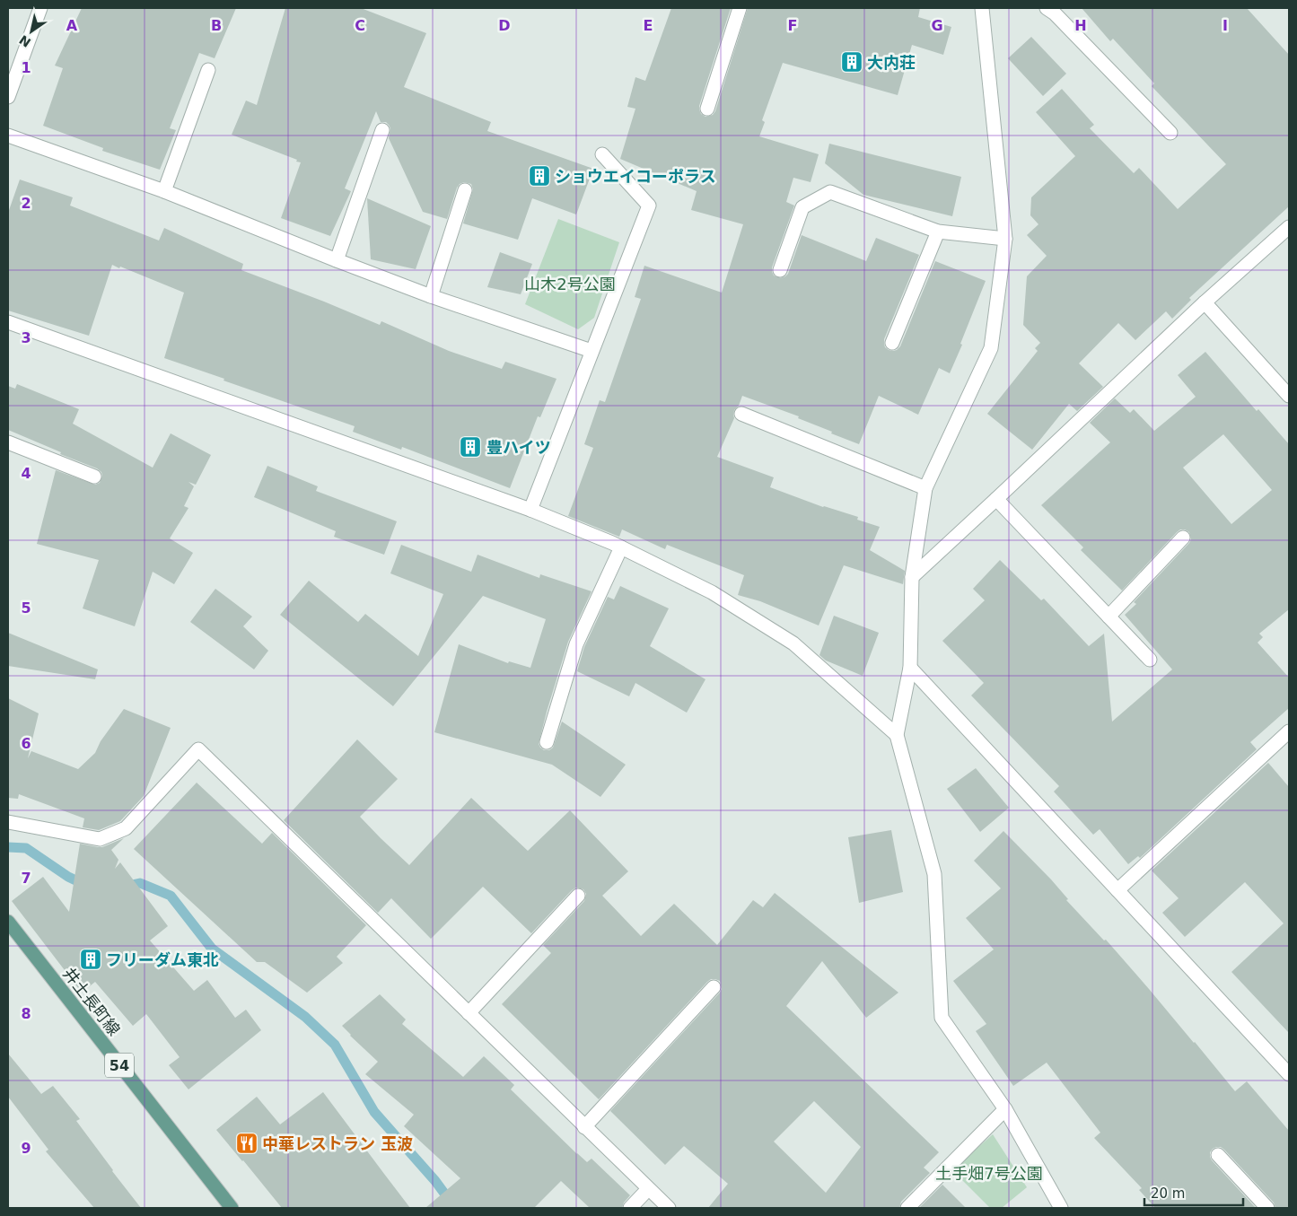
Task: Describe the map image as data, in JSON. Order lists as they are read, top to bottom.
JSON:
{
  "streets": {
    "main road": ["井土長町線", "54"]
  },
  "parks": ["山木2号公園", "土手畑7号公園"],
  "places": {
    "building": [
      "大内荘",
      "ショウエイコーポラス",
      "豊ハイツ",
      "フリーダム東北"
    ],
    "restaurant": ["中華レストラン 玉波"]
  },
  "scale_bar": "20 m",
  "north": "bottom left",
  "grid": {
    "columns": [
      "A",
      "B",
      "C",
      "D",
      "E",
      "F",
      "G",
      "H",
      "I"
    ],
    "rows": [
      "1",
      "2",
      "3",
      "4",
      "5",
      "6",
      "7",
      "8",
      "9"
    ]
  }
}
